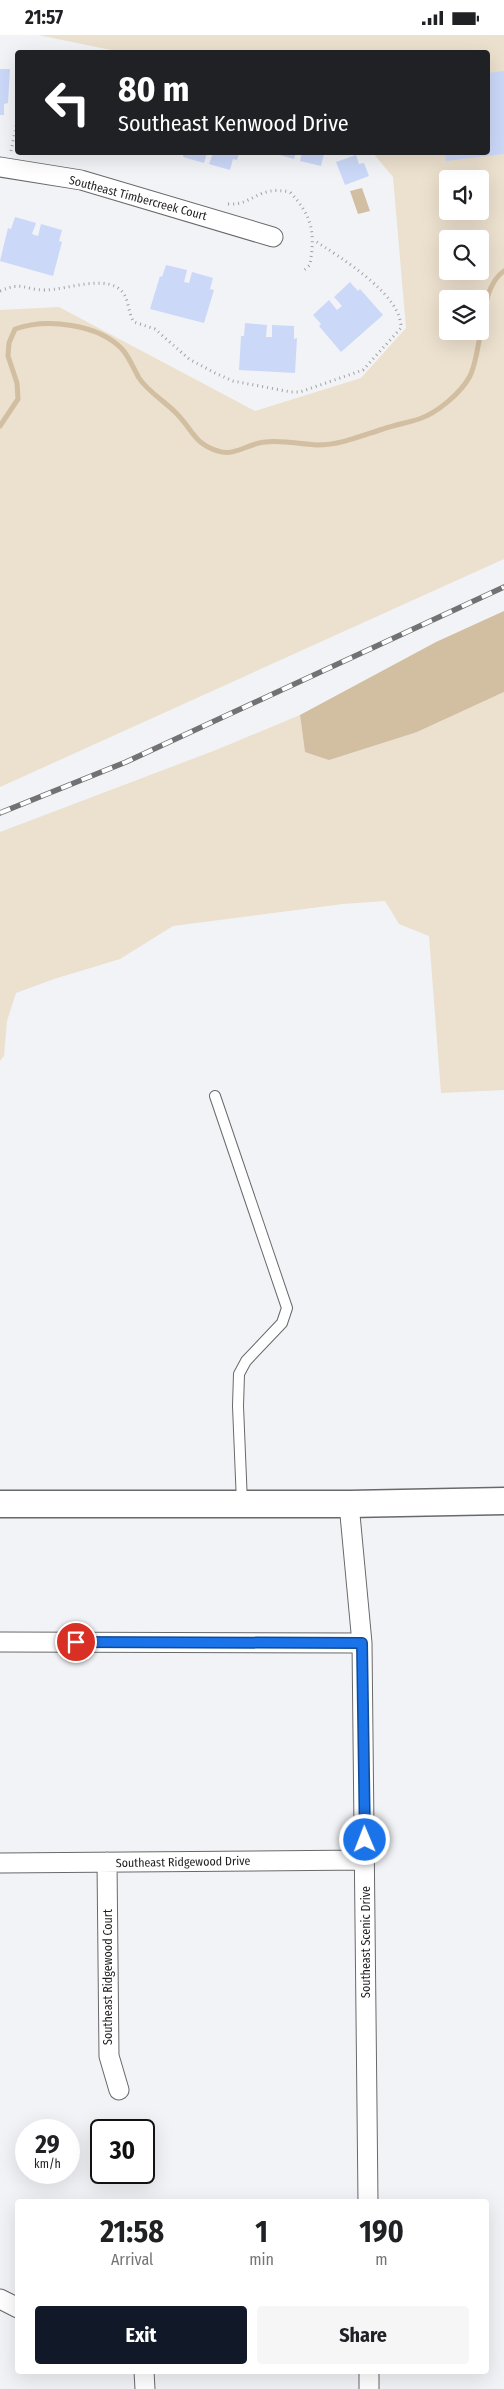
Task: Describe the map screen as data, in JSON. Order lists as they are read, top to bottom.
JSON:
{
  "streets": {
    "street": [
      "Southeast Timbercreek Court",
      "Southeast Ridgewood Drive",
      "Southeast Scenic Drive",
      "Southeast Ridgewood Court"
    ]
  },
  "crossings": [
    ["Southeast Ridgewood Drive", "Southeast Scenic Drive"],
    ["Southeast Ridgewood Drive", "Southeast Ridgewood Court"]
  ],
  "page": {
    "status": "21:57",
    "turn": ["80 m", "Southeast Kenwood Drive"],
    "speed": "29 km/h",
    "limit": "30",
    "eta": [
      "21:58",
      "Arrival",
      "1",
      "min",
      "190",
      "m"
    ],
    "buttons": ["Exit", "Share"]
  }
}
